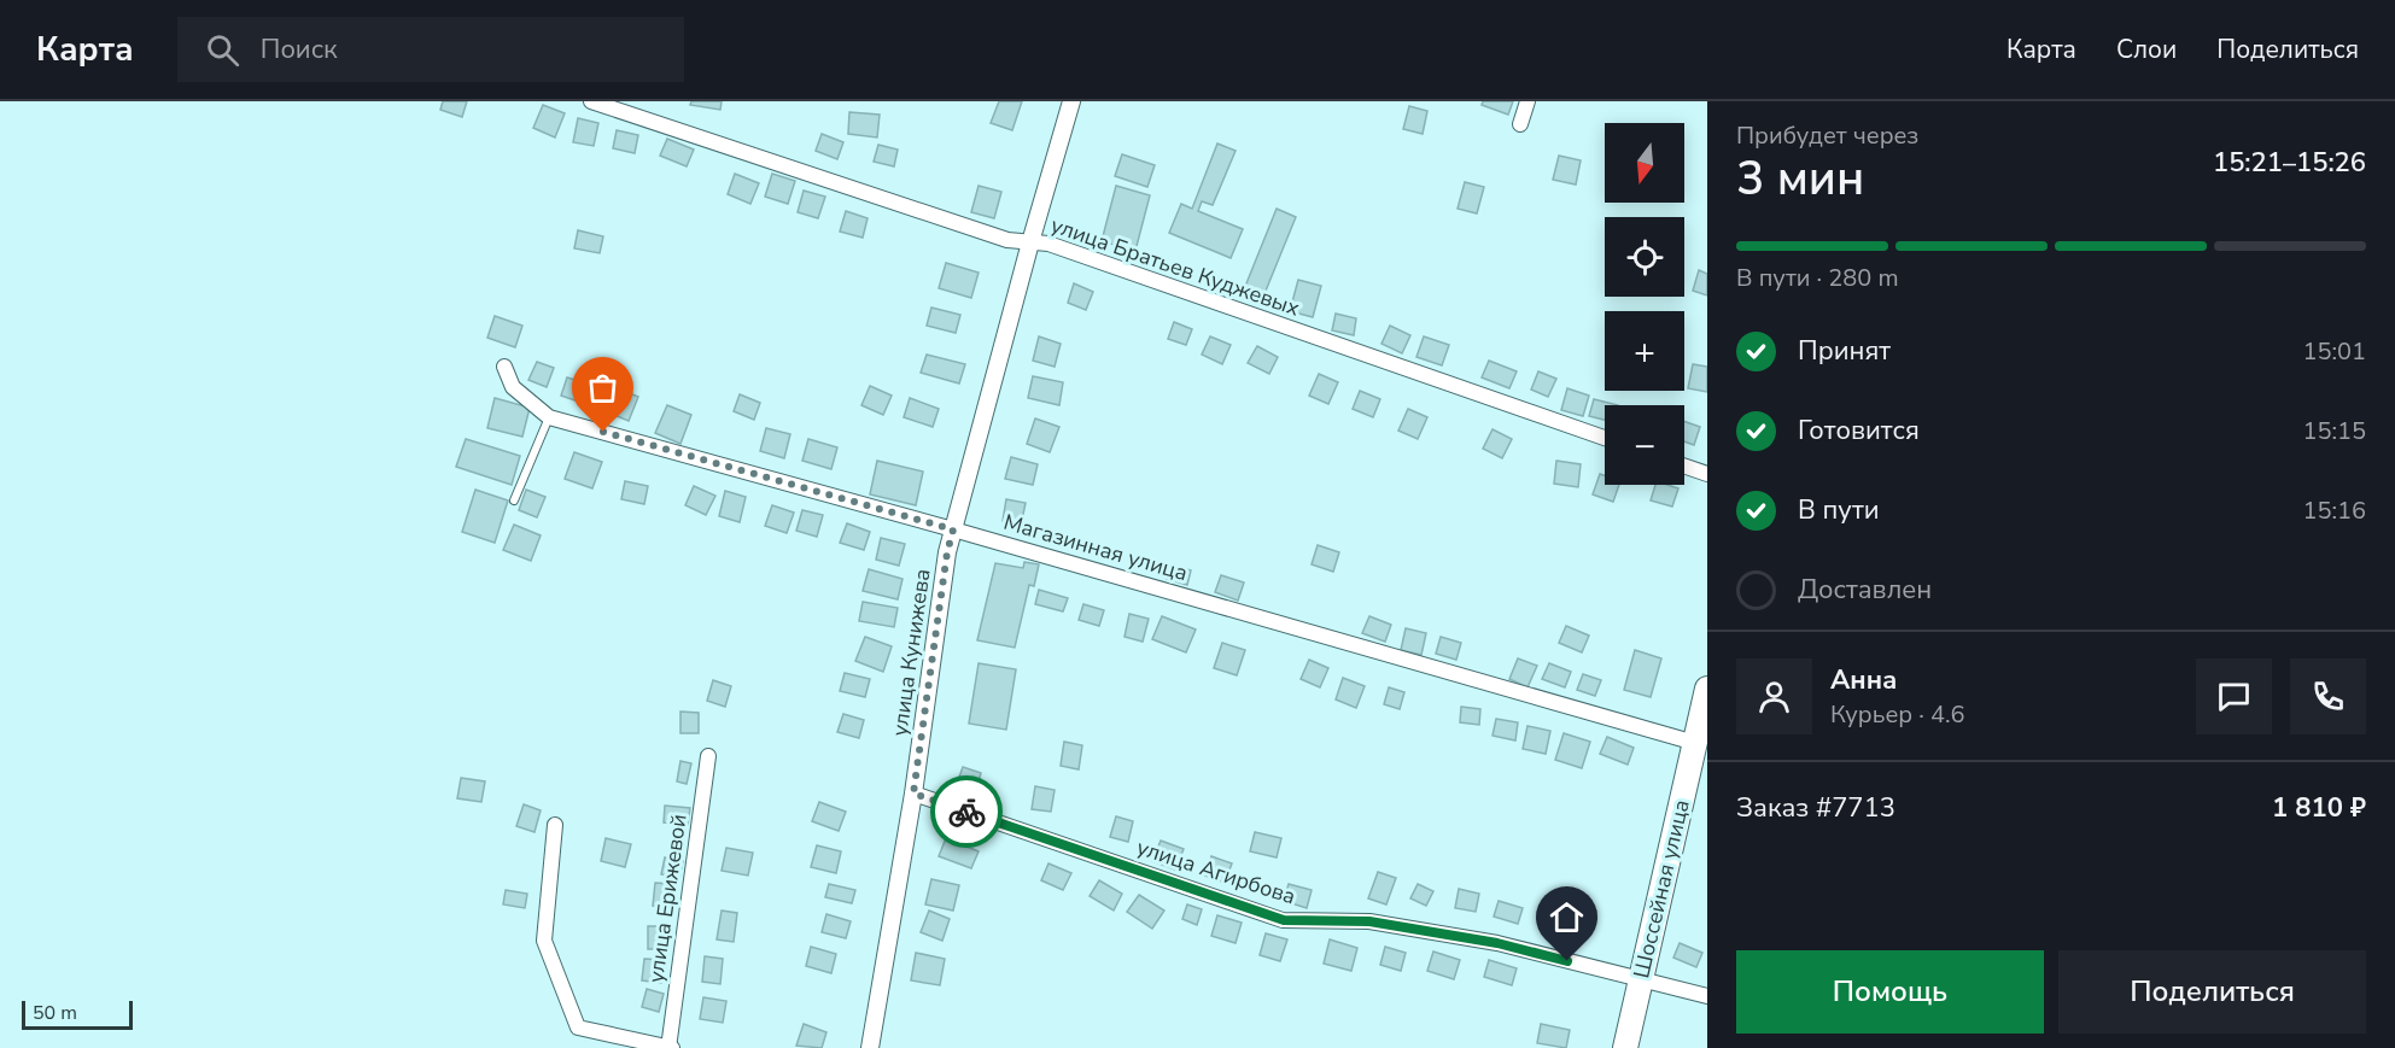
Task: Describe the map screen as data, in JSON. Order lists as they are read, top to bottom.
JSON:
{
  "streets": {
    "highway": ["Шоссейная улица"],
    "street": [
      "улица Братьев Куджевых",
      "Магазинная улица",
      "улица Кунижева",
      "улица Агирбова",
      "улица Ерижевой"
    ]
  },
  "crossings": [
    ["улица Братьев Куджевых", "улица Кунижева"],
    ["Магазинная улица", "улица Кунижева"],
    ["Магазинная улица", "Шоссейная улица"],
    ["улица Кунижева", "улица Агирбова"],
    ["улица Агирбова", "Шоссейная улица"]
  ],
  "scale_bar": "50 m",
  "north": "bottom",
  "page": {
    "header": "Карта",
    "search": "Поиск",
    "nav": ["Карта", "Слои", "Поделиться"],
    "heading": ["3 мин", "Прибудет через", "15:21–15:26"],
    "panel": [
      "Анна",
      "Курьер · 4.6",
      "Заказ #7713",
      "1 810 ₽"
    ],
    "map_buttons": ["+", "−"],
    "bar": "В пути · 280 m",
    "list": [
      ["Принят", "15:01"],
      ["Готовится", "15:15"],
      ["В пути", "15:16"],
      "Доставлен"
    ],
    "buttons": ["Помощь", "Поделиться"],
    "scale": "50 m"
  }
}
